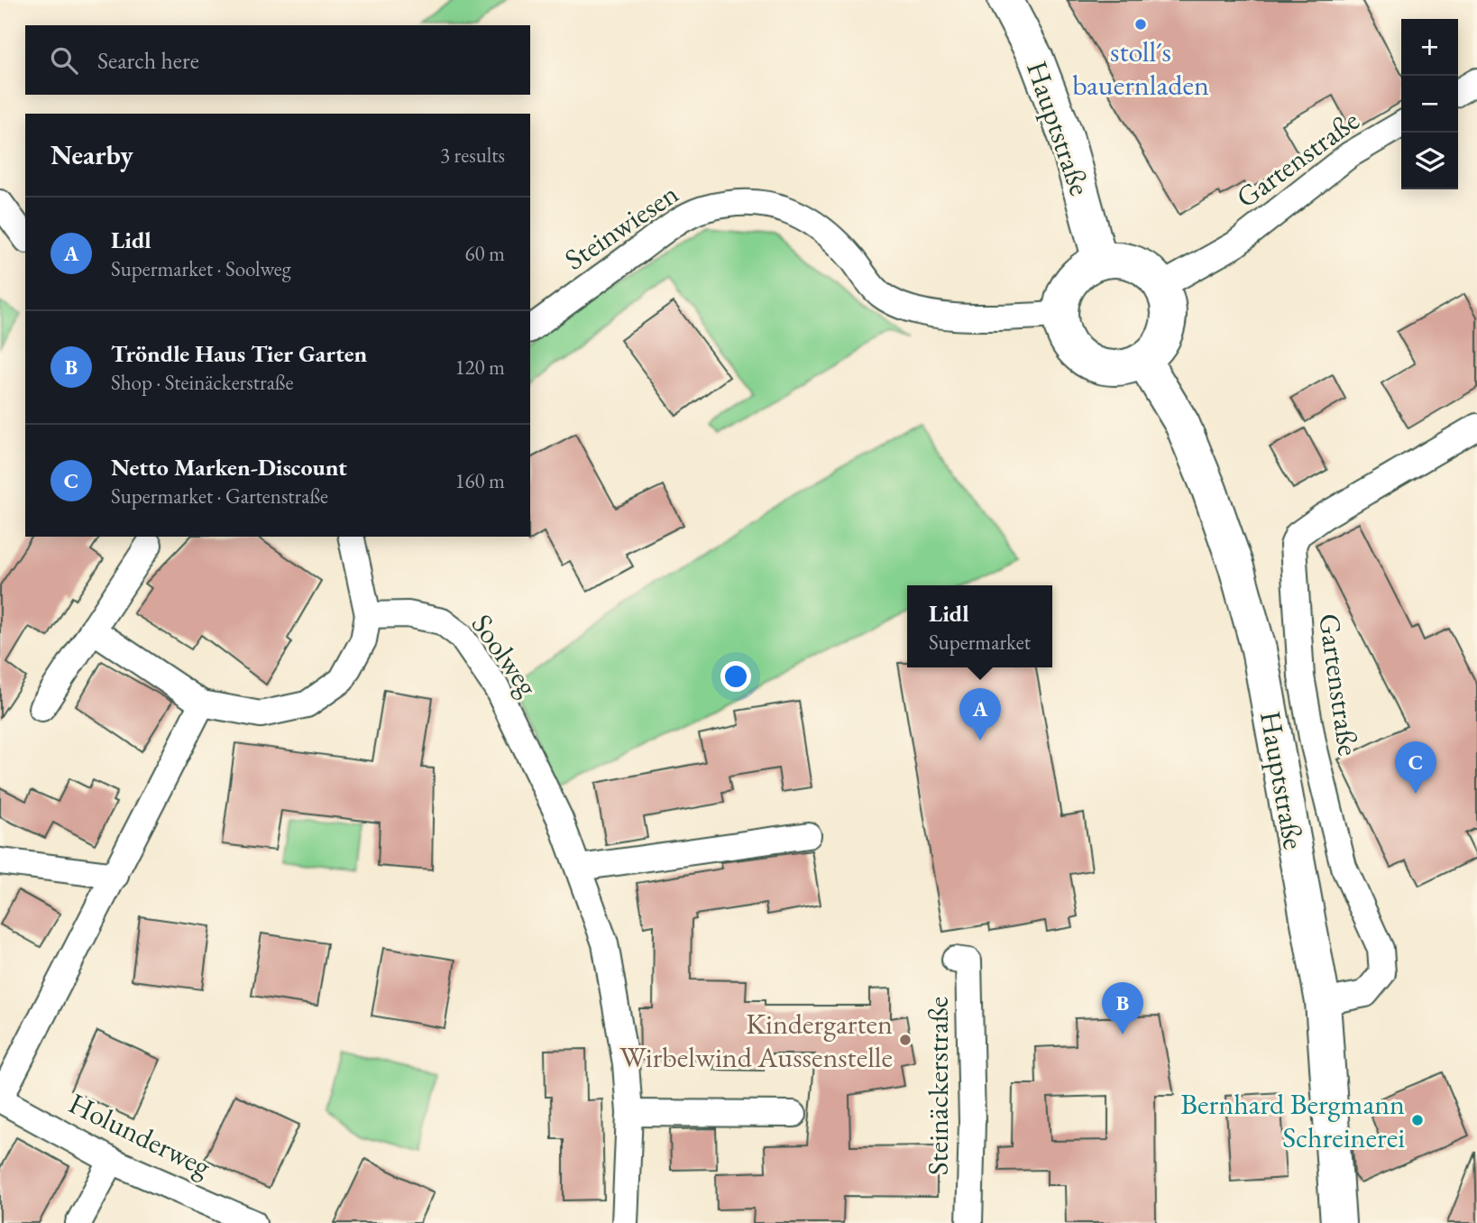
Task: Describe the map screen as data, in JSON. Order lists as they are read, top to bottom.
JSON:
{
  "streets": {
    "main road": ["Hauptstraße"],
    "street": [
      "Gartenstraße",
      "Steinwiesen",
      "Soolweg",
      "Steinäckerstraße",
      "Holunderweg"
    ]
  },
  "crossings": [
    ["Hauptstraße", "Gartenstraße"],
    ["Hauptstraße", "Steinwiesen"],
    ["Gartenstraße", "Steinwiesen"]
  ],
  "places": ["stoll´s bauernladen", "Kindergarten Wirbelwind Aussenstelle", "Bernhard Bergmann Schreinerei"],
  "page": {
    "map_buttons": ["+", "−"],
    "search": "Search here",
    "heading": ["Nearby", "3 results"],
    "list": [
      {
        "mark": "A",
        "name": "Lidl",
        "note": "Supermarket · Soolweg",
        "value": "60 m"
      },
      {
        "mark": "B",
        "name": "Tröndle Haus Tier Garten",
        "note": "Shop · Steinäckerstraße",
        "value": "120 m"
      },
      {
        "mark": "C",
        "name": "Netto Marken-Discount",
        "note": "Supermarket · Gartenstraße",
        "value": "160 m"
      }
    ],
    "popup": ["Lidl", "Supermarket"],
    "pins": ["A", "C", "B"]
  }
}
